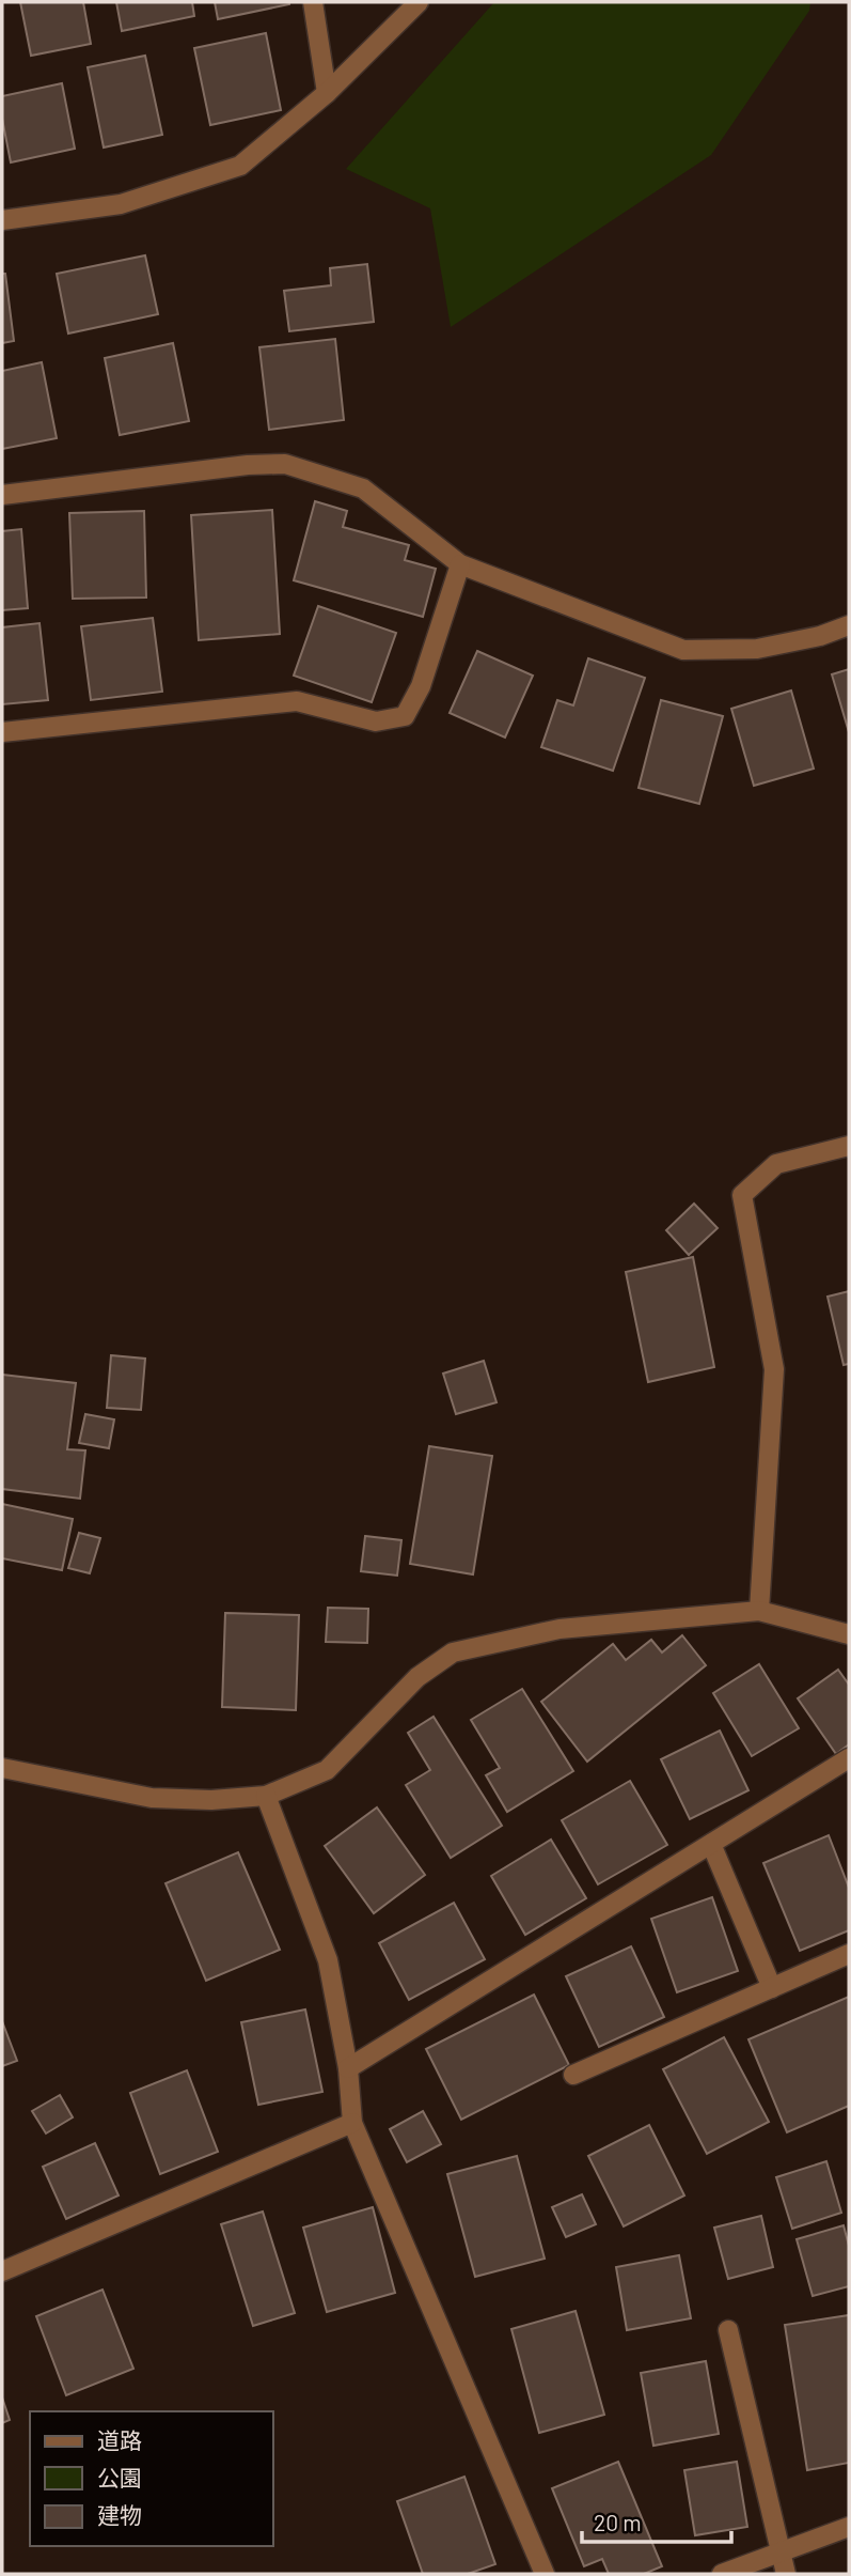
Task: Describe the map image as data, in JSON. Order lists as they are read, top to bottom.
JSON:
{
  "legend": ["道路", "公園", "建物"],
  "scale_bar": "20 m"
}
